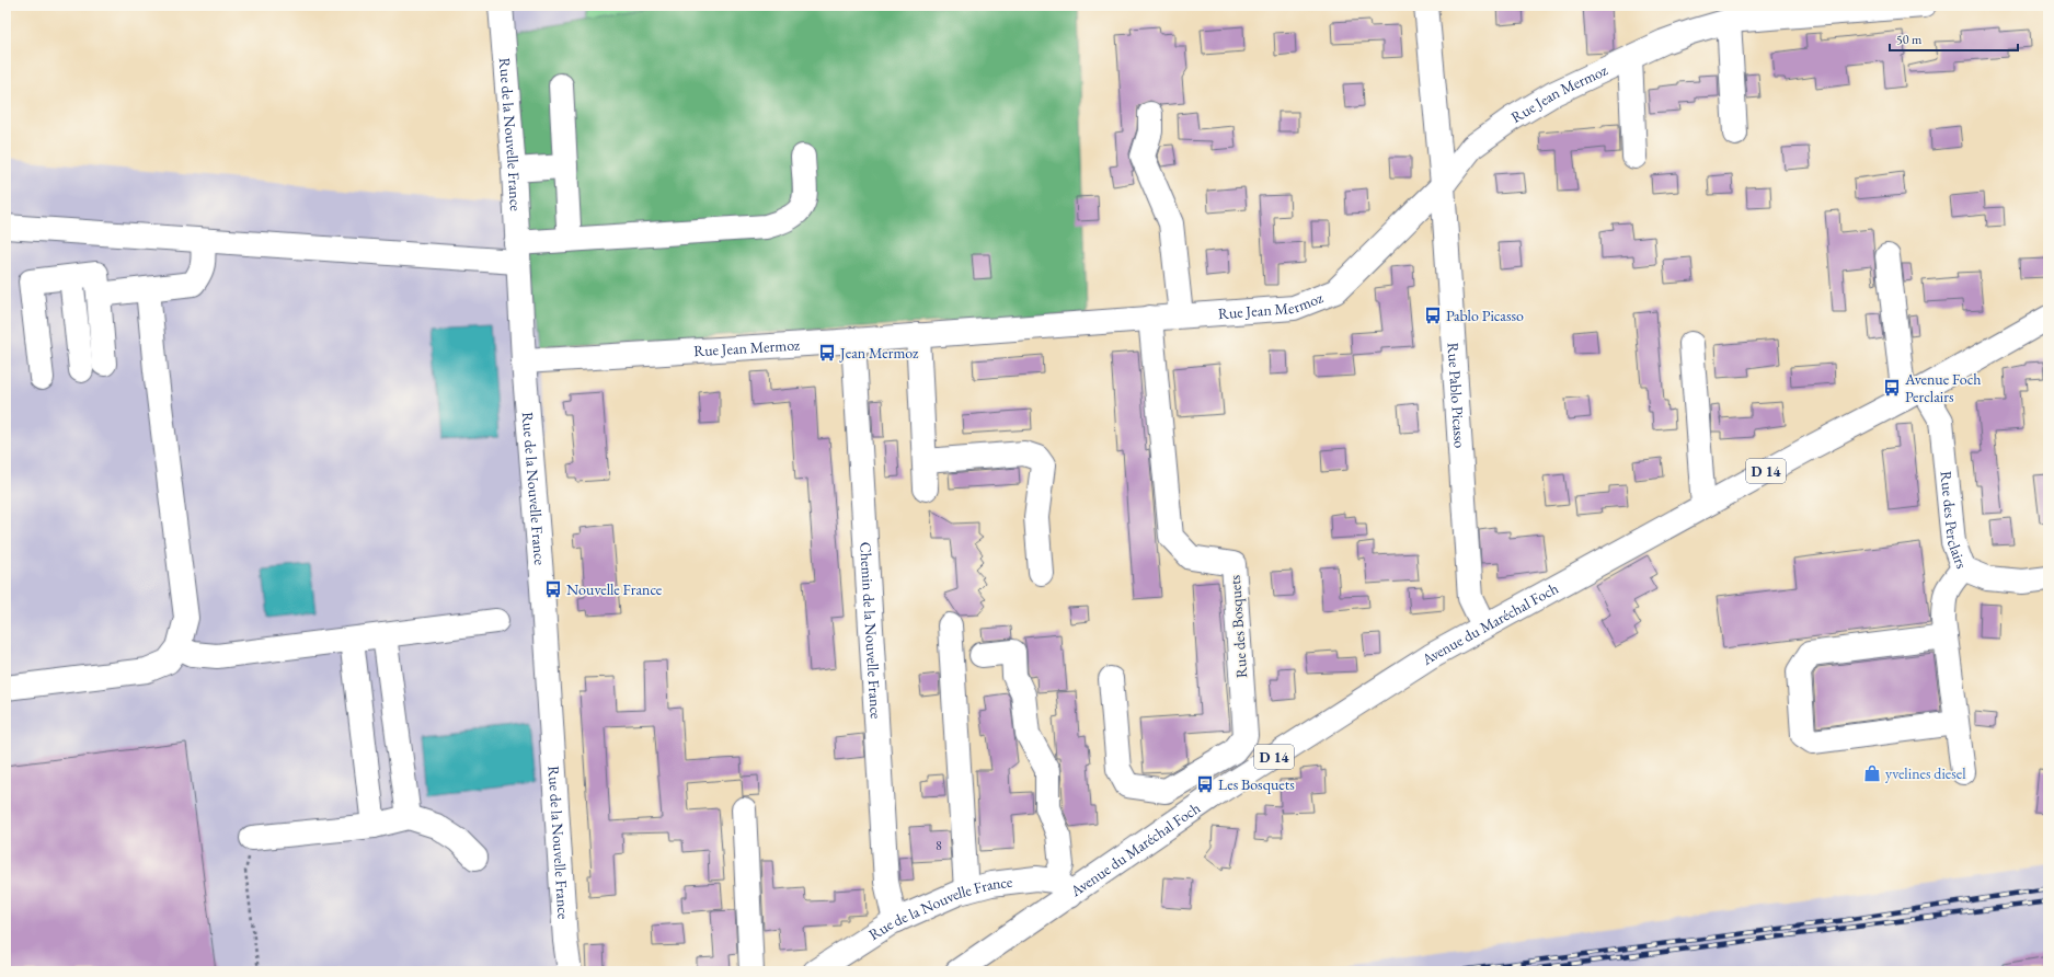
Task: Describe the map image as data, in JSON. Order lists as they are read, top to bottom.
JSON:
{
  "streets": {
    "street": [
      "Rue Jean Mermoz",
      "Rue de la Nouvelle France",
      "Rue Pablo Picasso",
      "D 14",
      "Rue des Perclairs",
      "Avenue du Maréchal Foch",
      "Rue des Bosquets",
      "Chemin de la Nouvelle France"
    ]
  },
  "crossings": [
    ["Rue Jean Mermoz", "Rue de la Nouvelle France"],
    ["Rue Jean Mermoz", "Rue Pablo Picasso"],
    ["Rue Jean Mermoz", "Rue des Bosquets"],
    ["Rue Jean Mermoz", "Chemin de la Nouvelle France"],
    ["Rue de la Nouvelle France", "Avenue du Maréchal Foch"],
    ["Rue de la Nouvelle France", "Chemin de la Nouvelle France"],
    ["Rue Pablo Picasso", "Avenue du Maréchal Foch"],
    ["Rue des Perclairs", "Avenue du Maréchal Foch"]
  ],
  "places": {
    "bus stop": [
      "Pablo Picasso",
      "Jean Mermoz",
      "Avenue Foch Perclairs",
      "Nouvelle France",
      "Les Bosquets"
    ],
    "shop": ["yvelines diesel"]
  },
  "house_numbers": ["8"],
  "scale_bar": "50 m"
}
